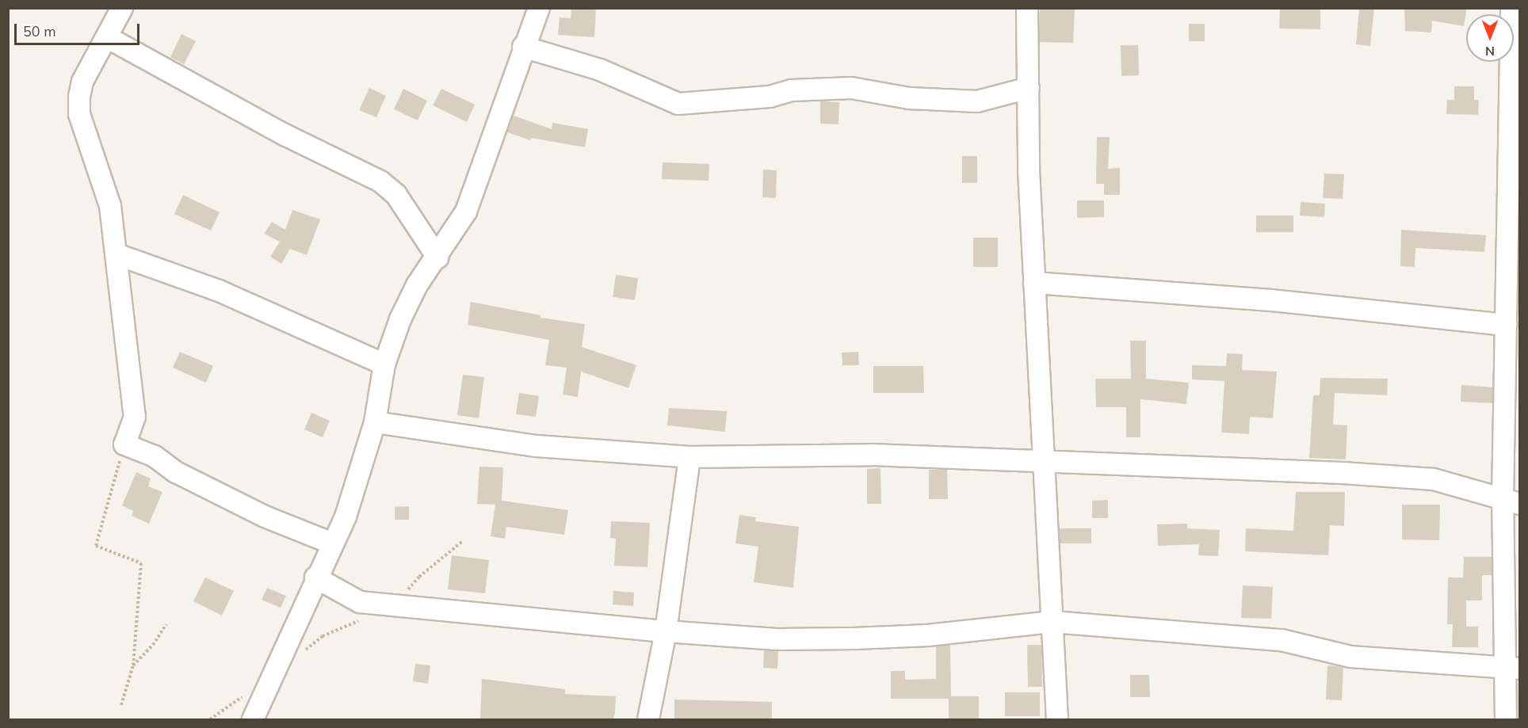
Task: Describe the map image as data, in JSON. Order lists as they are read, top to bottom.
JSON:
{
  "scale_bar": "50 m",
  "north": "bottom"
}
